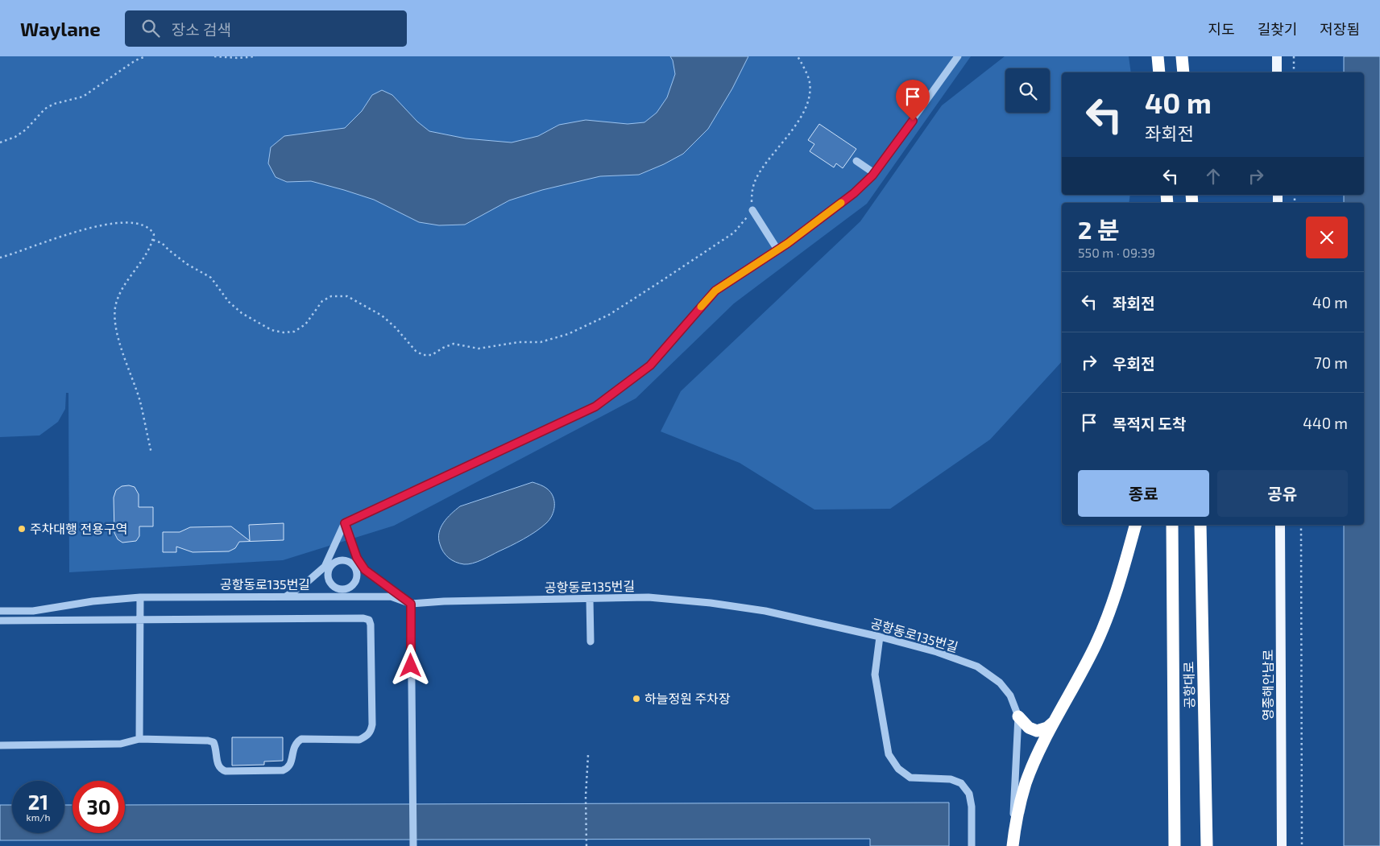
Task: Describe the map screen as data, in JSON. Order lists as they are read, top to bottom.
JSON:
{
  "streets": {
    "highway": ["공항대로"],
    "main road": ["영종해안남로"],
    "street": ["공항동로135번길"]
  },
  "places": ["주차대행 전용구역", "하늘정원 주차장"],
  "page": {
    "header": "Waylane",
    "search": "장소 검색",
    "nav": ["지도", "길찾기", "저장됨"],
    "turn": ["40 m", "좌회전"],
    "heading": ["2 분", "550 m · 09:39"],
    "list": [
      {
        "name": "좌회전",
        "value": "40 m"
      },
      {
        "name": "우회전",
        "value": "70 m"
      },
      {
        "name": "목적지 도착",
        "value": "440 m"
      }
    ],
    "buttons": ["종료", "공유"],
    "speed": "21 km/h",
    "limit": "30"
  }
}
